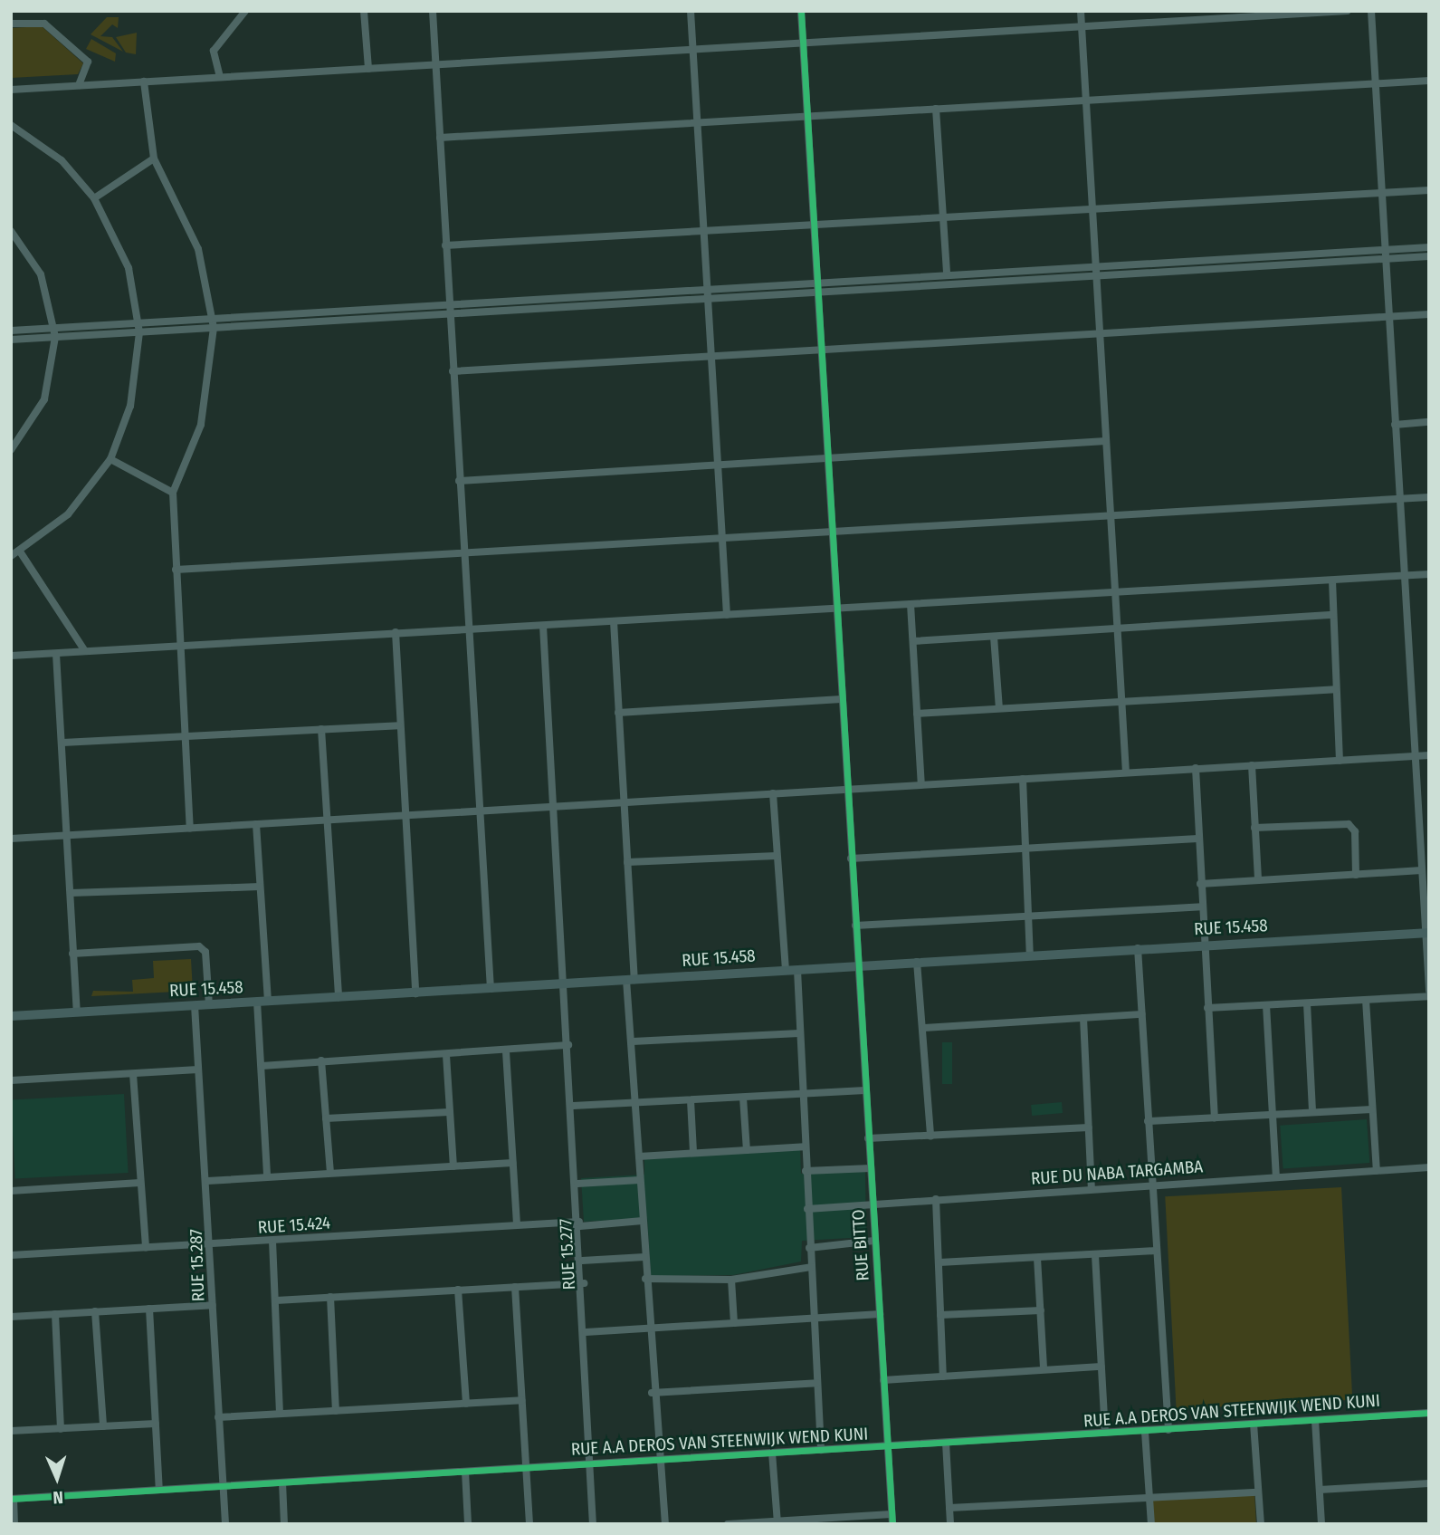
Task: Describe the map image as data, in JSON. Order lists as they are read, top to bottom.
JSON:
{
  "streets": {
    "main road": ["RUE 15.458"],
    "street": [
      "RUE DU NABA TARGAMBA",
      "RUE 15.424",
      "RUE BITTO",
      "RUE 15.277",
      "RUE 15.287",
      "RUE A.A DEROS VAN STEENWIJK WEND KUNI"
    ]
  },
  "crossings": [
    ["RUE 15.458", "RUE BITTO"],
    ["RUE 15.458", "RUE 15.277"],
    ["RUE 15.458", "RUE 15.287"],
    ["RUE DU NABA TARGAMBA", "RUE BITTO"],
    ["RUE 15.424", "RUE 15.277"],
    ["RUE 15.424", "RUE 15.287"],
    ["RUE BITTO", "RUE A.A DEROS VAN STEENWIJK WEND KUNI"],
    ["RUE 15.277", "RUE A.A DEROS VAN STEENWIJK WEND KUNI"],
    ["RUE 15.287", "RUE A.A DEROS VAN STEENWIJK WEND KUNI"]
  ],
  "north": "bottom"
}
